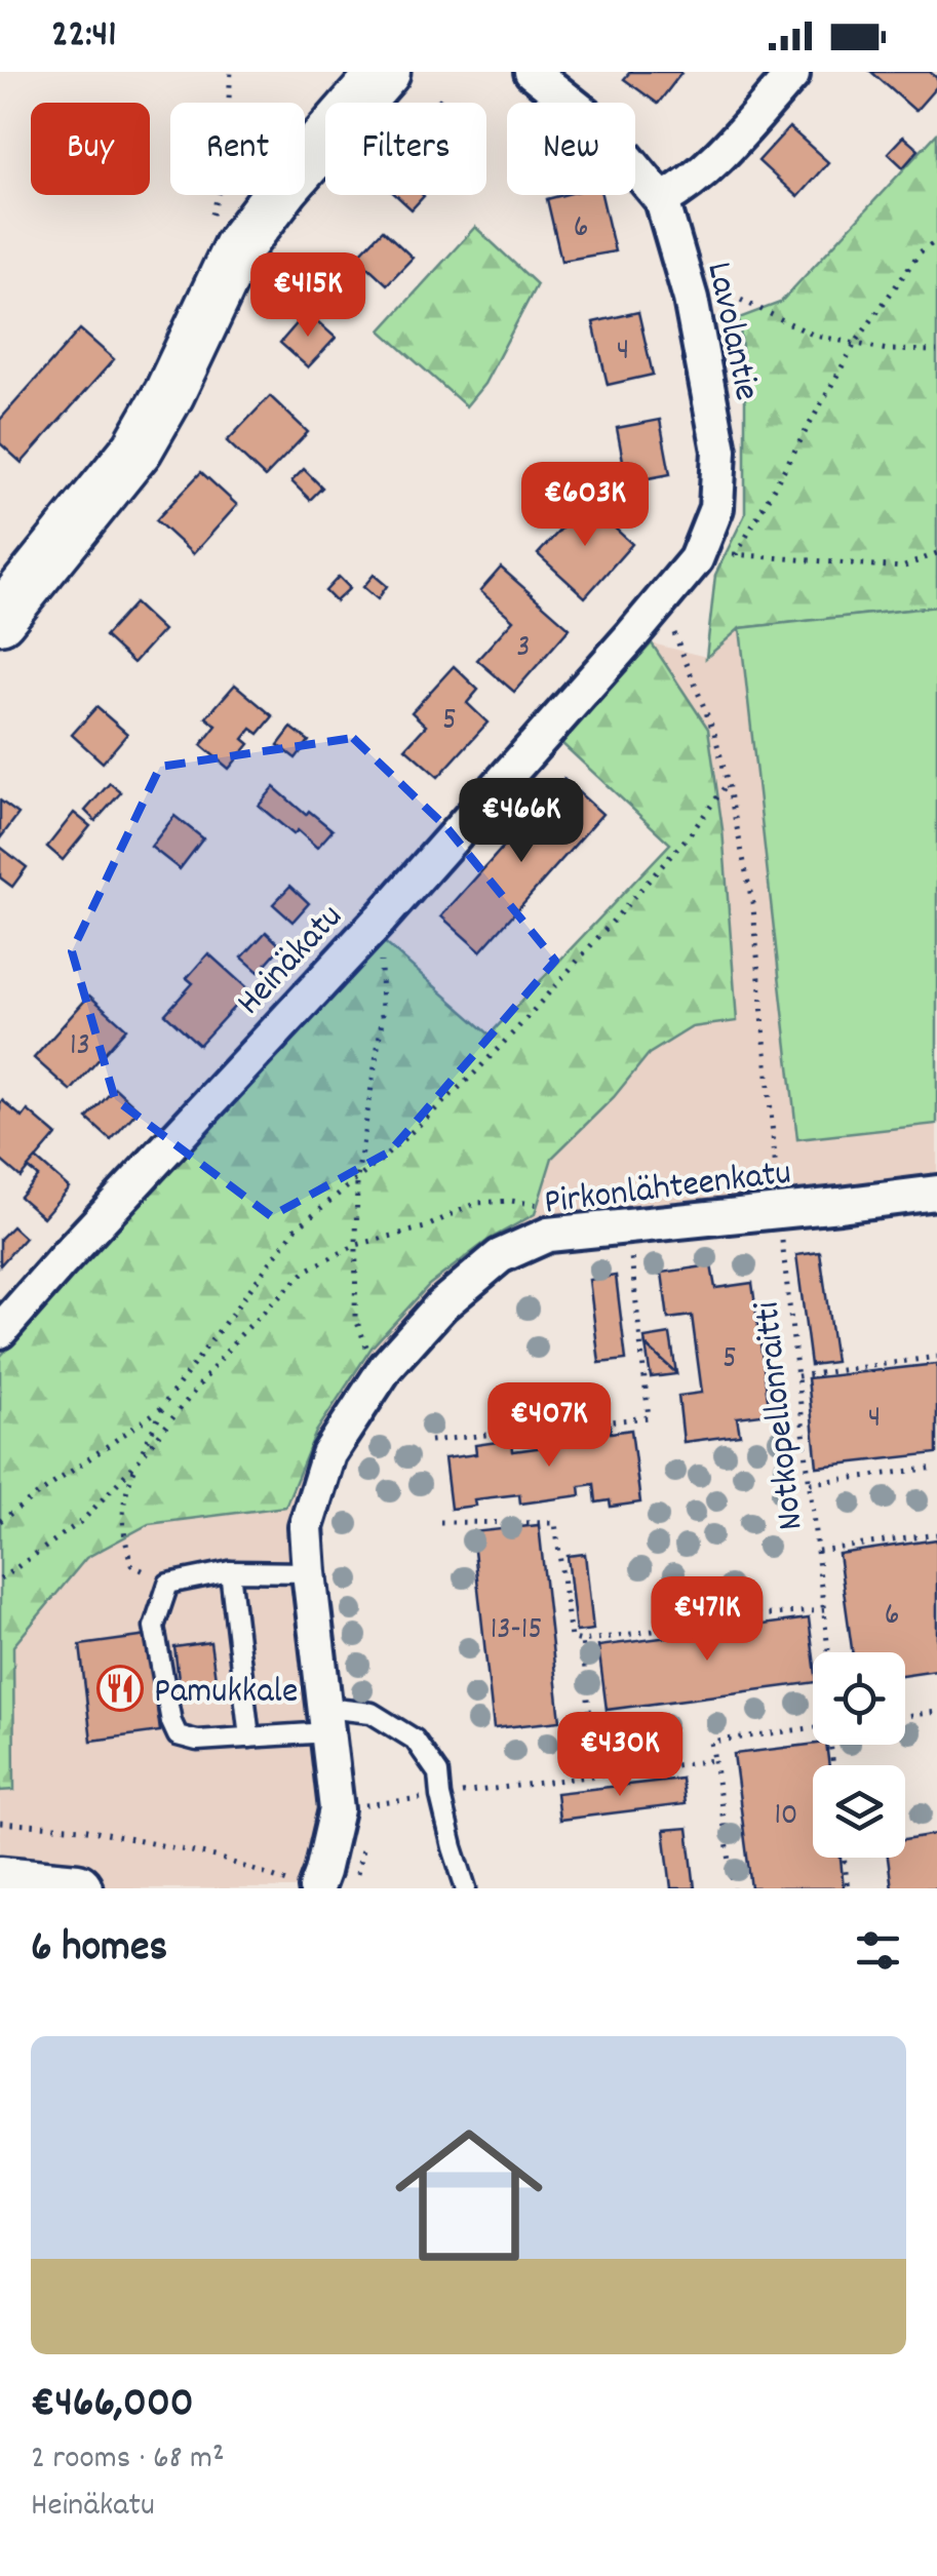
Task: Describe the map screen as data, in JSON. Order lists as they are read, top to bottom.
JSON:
{
  "streets": {
    "street": ["Lavolantie", "Heinäkatu", "Pirkonlähteenkatu"],
    "path": ["Notkopellonraitti"]
  },
  "crossings": [
    ["Lavolantie", "Heinäkatu"],
    ["Pirkonlähteenkatu", "Notkopellonraitti"]
  ],
  "places": {
    "restaurant": ["Pamukkale"]
  },
  "house_numbers": [
    "6",
    "4",
    "3",
    "5",
    "13",
    "5",
    "4",
    "6",
    "13-15",
    "10"
  ],
  "page": {
    "status": "22:41",
    "chip": [
      "Buy",
      "Rent",
      "Filters",
      "New"
    ],
    "price": [
      "€415K",
      "€603K",
      "€466K",
      "€407K",
      "€471K",
      "€430K"
    ],
    "heading": "6 homes",
    "list": [
      {
        "name": "€466,000",
        "note": "2 rooms · 68 m² · Heinäkatu"
      }
    ]
  }
}
